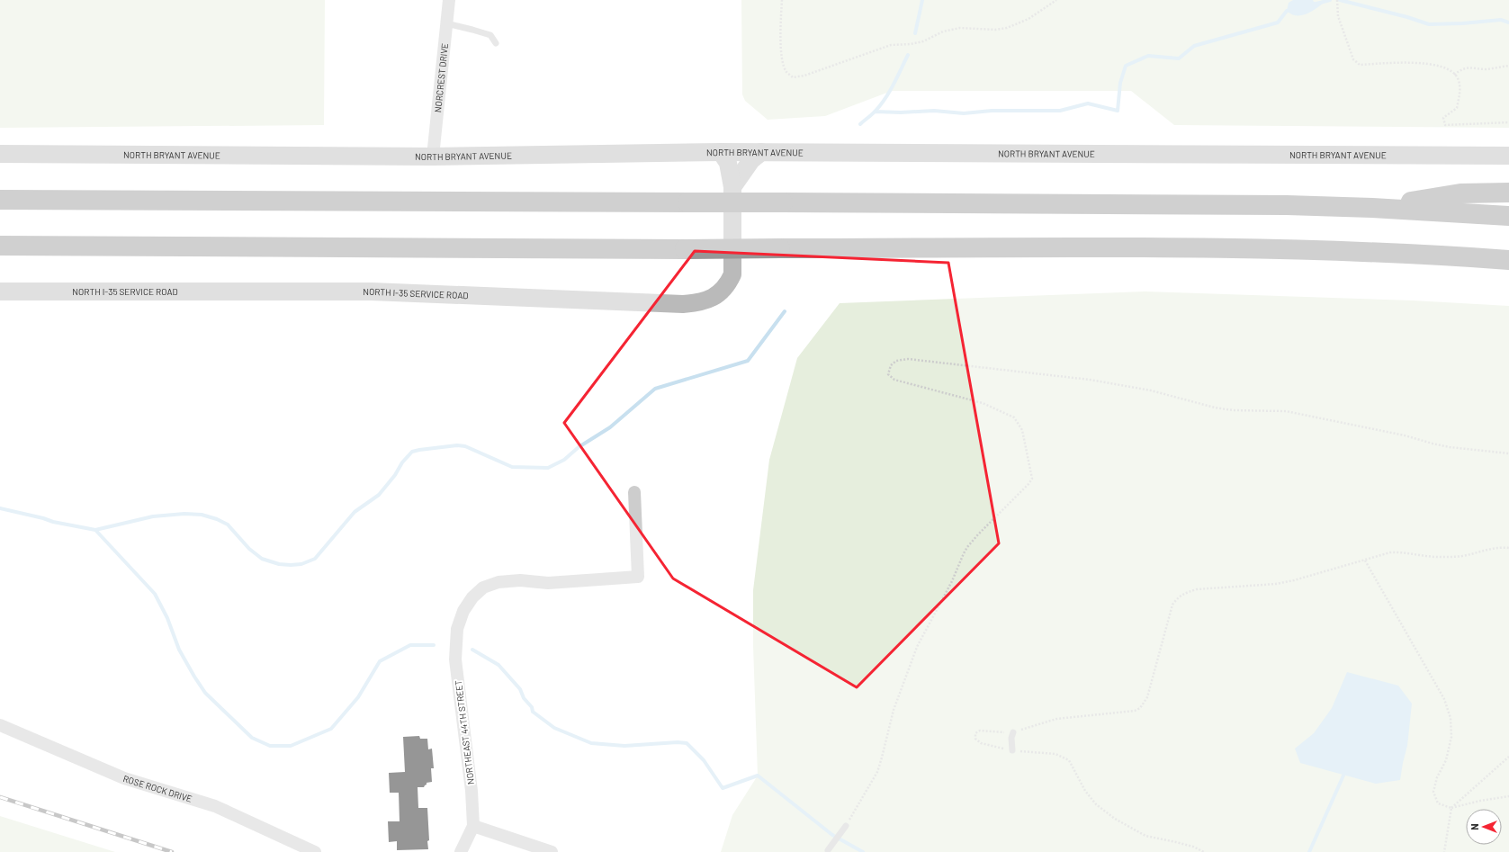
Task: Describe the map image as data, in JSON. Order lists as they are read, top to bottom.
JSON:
{
  "streets": {
    "main road": ["NORTH BRYANT AVENUE", "NORTH I-35 SERVICE ROAD"],
    "street": ["NORCREST DRIVE", "NORTHEAST 44TH STREET", "ROSE ROCK DRIVE"]
  },
  "crossings": [
    ["NORCREST DRIVE", "NORTH BRYANT AVENUE"],
    ["NORTH BRYANT AVENUE", "NORTH I-35 SERVICE ROAD"]
  ],
  "north": "left"
}
